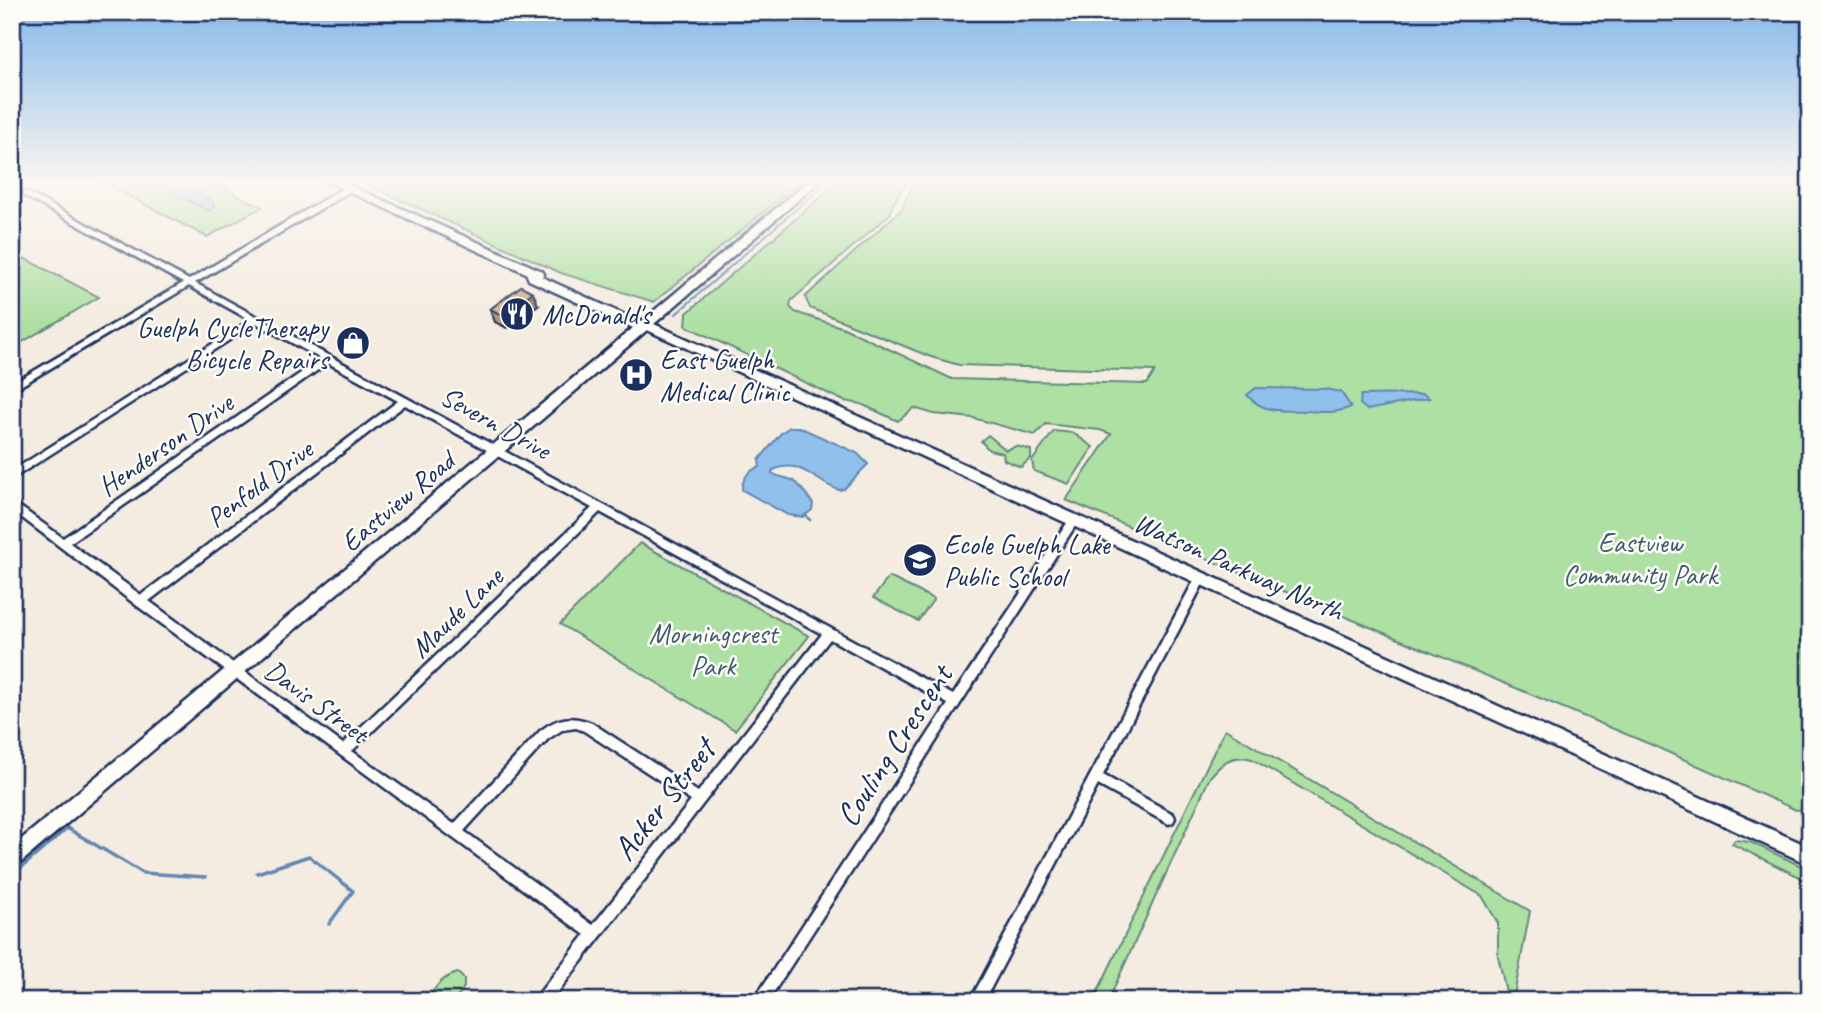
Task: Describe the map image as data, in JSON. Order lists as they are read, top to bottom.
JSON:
{
  "streets": {
    "main road": ["Eastview Road", "Watson Parkway North"],
    "street": [
      "Severn Drive",
      "Henderson Drive",
      "Penfold Drive",
      "Maude Lane",
      "Davis Street",
      "Couling Crescent",
      "Acker Street"
    ]
  },
  "crossings": [
    ["Severn Drive", "Henderson Drive"],
    ["Severn Drive", "Penfold Drive"],
    ["Severn Drive", "Eastview Road"],
    ["Severn Drive", "Maude Lane"],
    ["Severn Drive", "Couling Crescent"],
    ["Severn Drive", "Acker Street"],
    ["Henderson Drive", "Davis Street"],
    ["Penfold Drive", "Davis Street"],
    ["Eastview Road", "Watson Parkway North"],
    ["Eastview Road", "Davis Street"],
    ["Watson Parkway North", "Couling Crescent"],
    ["Maude Lane", "Davis Street"],
    ["Davis Street", "Acker Street"]
  ],
  "parks": ["Eastview Community Park", "Morningcrest Park"],
  "places": {
    "restaurant": ["McDonald's"],
    "shop": ["Guelph CycleTherapy Bicycle Repairs"],
    "hospital": ["East Guelph Medical Clinic"],
    "school or university": ["Ecole Guelph Lake Public School"]
  }
}
